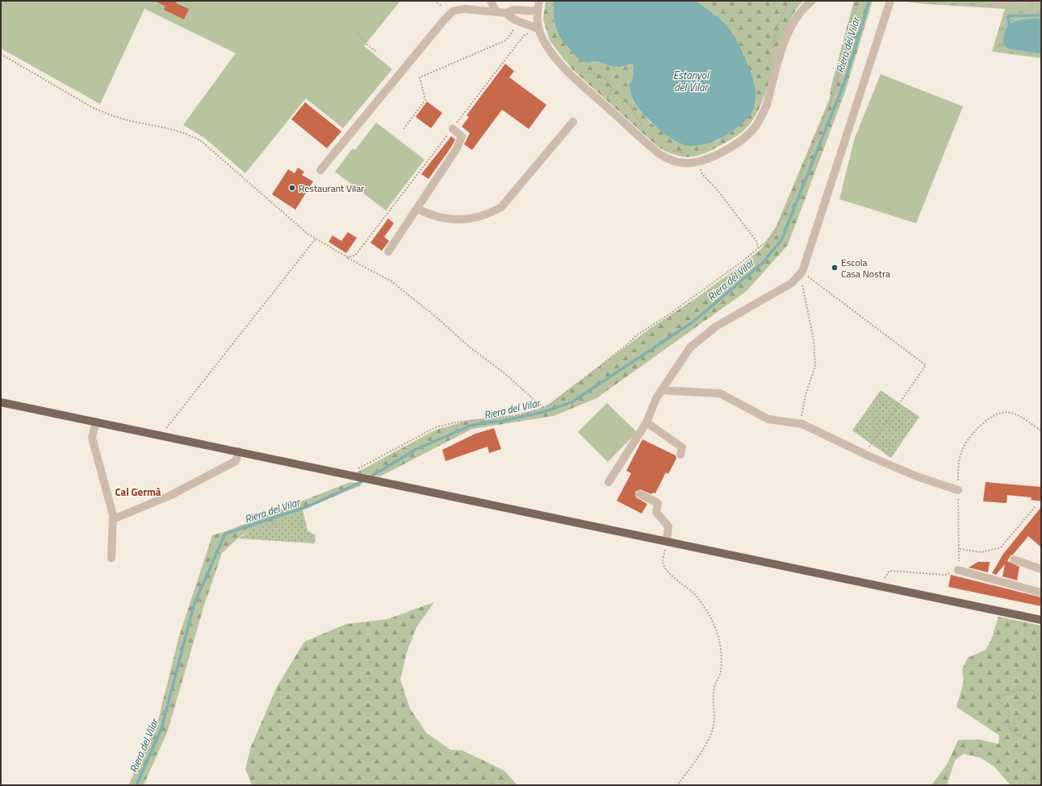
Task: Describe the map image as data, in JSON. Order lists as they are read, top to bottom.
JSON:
{
  "districts": ["Cal Germà"],
  "water": ["Riera del Vilar", "Estanyol del Vilar"],
  "places": ["Restaurant Vilar", "Escola Casa Nostra"]
}
